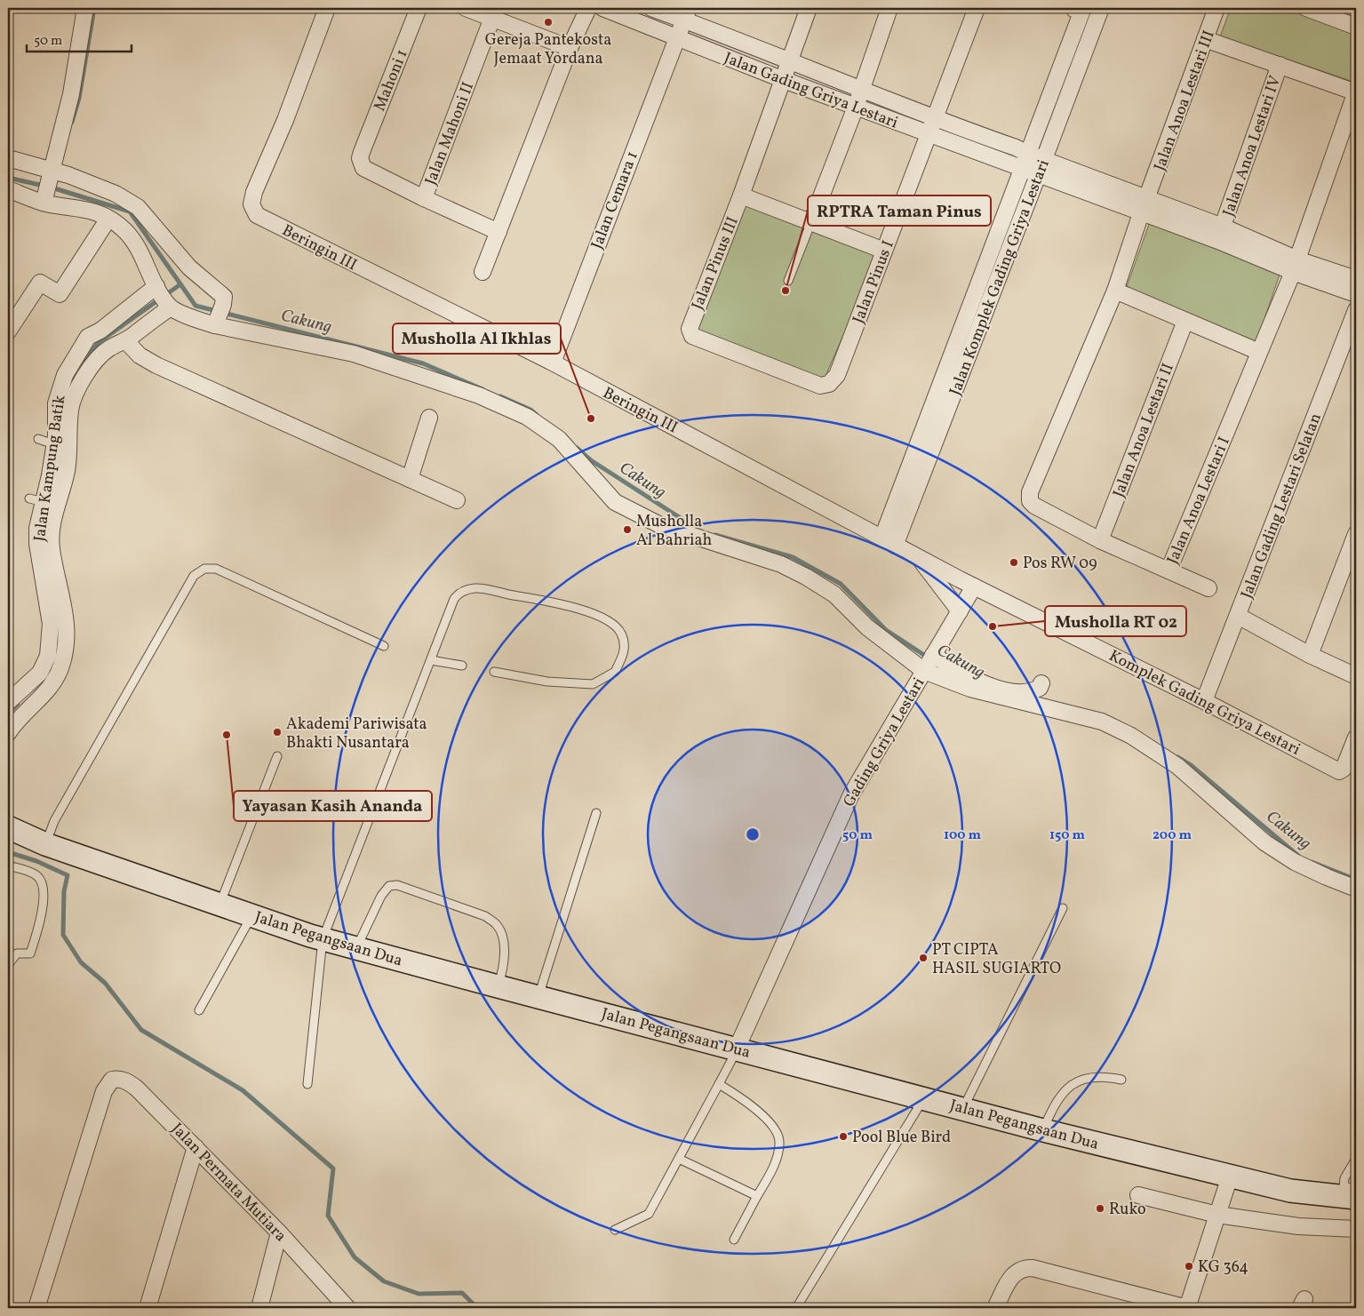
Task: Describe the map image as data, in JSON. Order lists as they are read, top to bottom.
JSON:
{
  "streets": {
    "main road": ["Jalan Pegangsaan Dua"],
    "street": [
      "Mahoni 1",
      "Jalan Gading Griya Lestari",
      "Jalan Anoa Lestari III",
      "Jalan Mahoni II",
      "Jalan Anoa Lestari IV",
      "Jalan Cemara 1",
      "Beringin III",
      "Jalan Pinus III",
      "Jalan Komplek Gading Griya Lestari",
      "Jalan Pinus I",
      "Jalan Anoa Lestari II",
      "Jalan Kampung Batik",
      "Jalan Anoa Lestari I",
      "Jalan Gading Lestari Selatan",
      "Komplek Gading Griya Lestari",
      "Gading Griya Lestari",
      "Jalan Permata Mutiara"
    ]
  },
  "crossings": [
    ["Mahoni 1", "Jalan Mahoni II"],
    ["Jalan Gading Griya Lestari", "Jalan Cemara 1"],
    ["Jalan Gading Griya Lestari", "Jalan Pinus III"],
    ["Jalan Gading Griya Lestari", "Jalan Komplek Gading Griya Lestari"],
    ["Jalan Gading Griya Lestari", "Jalan Pinus I"],
    ["Jalan Anoa Lestari III", "Jalan Anoa Lestari IV"],
    ["Jalan Anoa Lestari III", "Jalan Anoa Lestari I"],
    ["Jalan Anoa Lestari IV", "Jalan Anoa Lestari I"],
    ["Jalan Cemara 1", "Beringin III"],
    ["Beringin III", "Jalan Komplek Gading Griya Lestari"],
    ["Beringin III", "Komplek Gading Griya Lestari"],
    ["Beringin III", "Gading Griya Lestari"],
    ["Jalan Pinus III", "Jalan Pinus I"],
    ["Jalan Anoa Lestari II", "Jalan Anoa Lestari I"],
    ["Jalan Gading Lestari Selatan", "Komplek Gading Griya Lestari"],
    ["Komplek Gading Griya Lestari", "Gading Griya Lestari"],
    ["Gading Griya Lestari", "Jalan Pegangsaan Dua"]
  ],
  "water": ["Cakung"],
  "places": [
    "Gereja Pantekosta Jemaat Yordana",
    "RPTRA Taman Pinus",
    "Musholla Al Ikhlas",
    "Musholla Al Bahriah",
    "Pos RW 09",
    "Musholla RT 02",
    "Akademi Pariwisata Bhakti Nusantara",
    "Yayasan Kasih Ananda",
    "PT CIPTA HASIL SUGIARTO",
    "Pool Blue Bird",
    "Ruko",
    "KG 364"
  ],
  "scale_bar": "50 m",
  "rings": [
    "50 m",
    "100 m",
    "150 m",
    "200 m"
  ]
}
